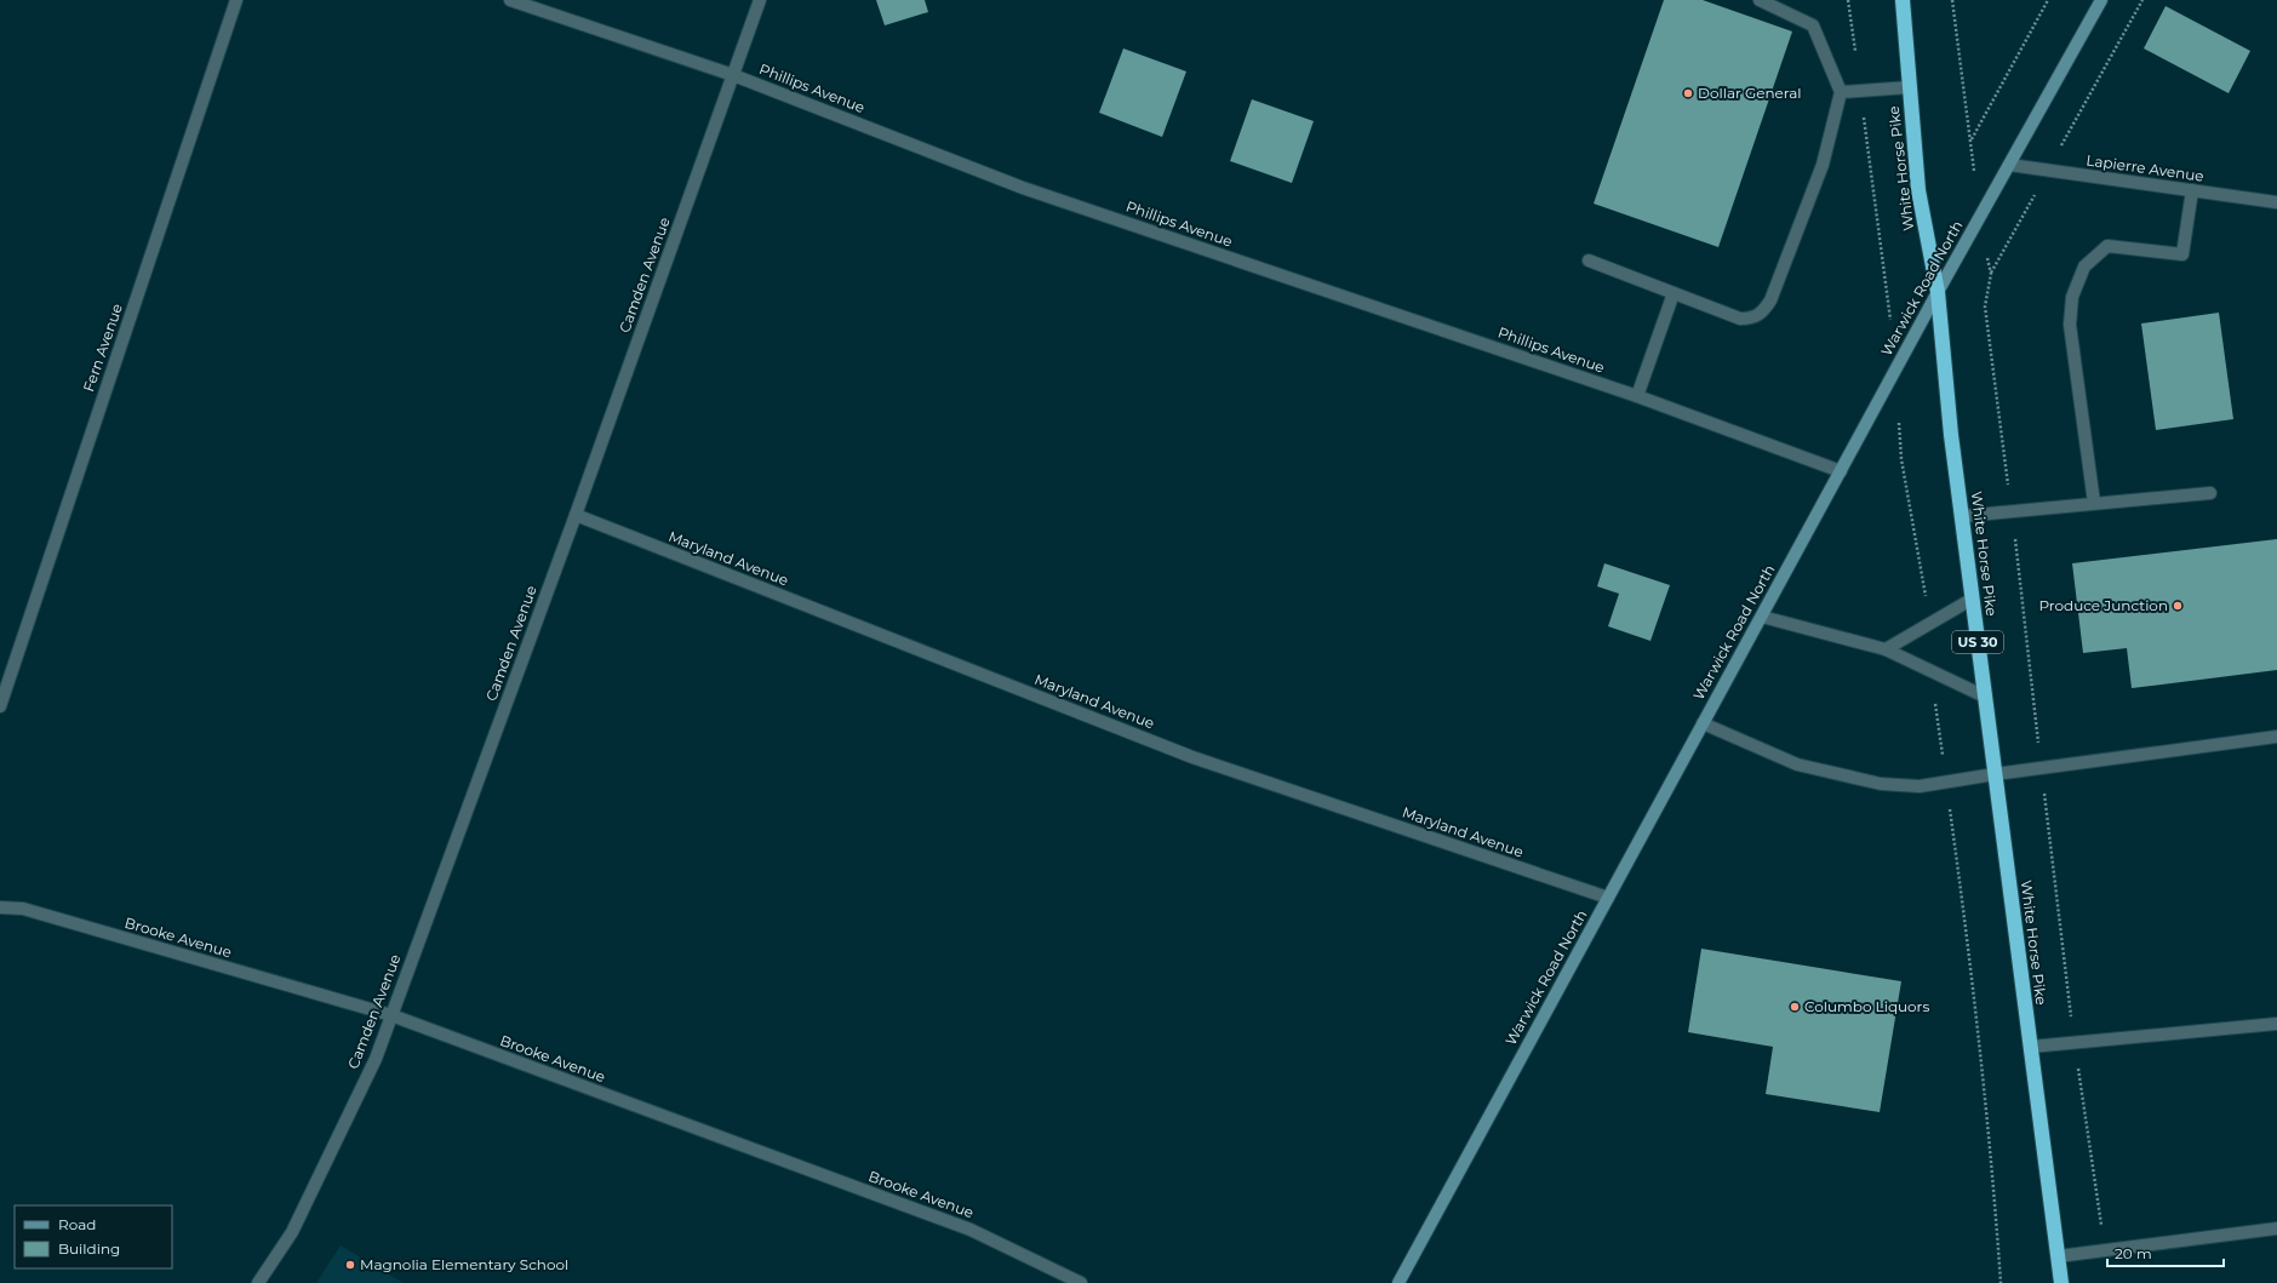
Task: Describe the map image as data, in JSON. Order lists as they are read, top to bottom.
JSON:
{
  "streets": {
    "highway": ["White Horse Pike", "US 30"],
    "street": [
      "Phillips Avenue",
      "Lapierre Avenue",
      "Camden Avenue",
      "Warwick Road North",
      "Fern Avenue",
      "Maryland Avenue",
      "Brooke Avenue"
    ]
  },
  "crossings": [
    ["Phillips Avenue", "Camden Avenue"],
    ["Phillips Avenue", "Warwick Road North"],
    ["White Horse Pike", "Warwick Road North"],
    ["Lapierre Avenue", "Warwick Road North"],
    ["Camden Avenue", "Maryland Avenue"],
    ["Camden Avenue", "Brooke Avenue"],
    ["Warwick Road North", "Maryland Avenue"]
  ],
  "places": [
    "Dollar General",
    "Produce Junction",
    "Columbo Liquors",
    "Magnolia Elementary School"
  ],
  "legend": ["Road", "Building"],
  "scale_bar": "20 m"
}
